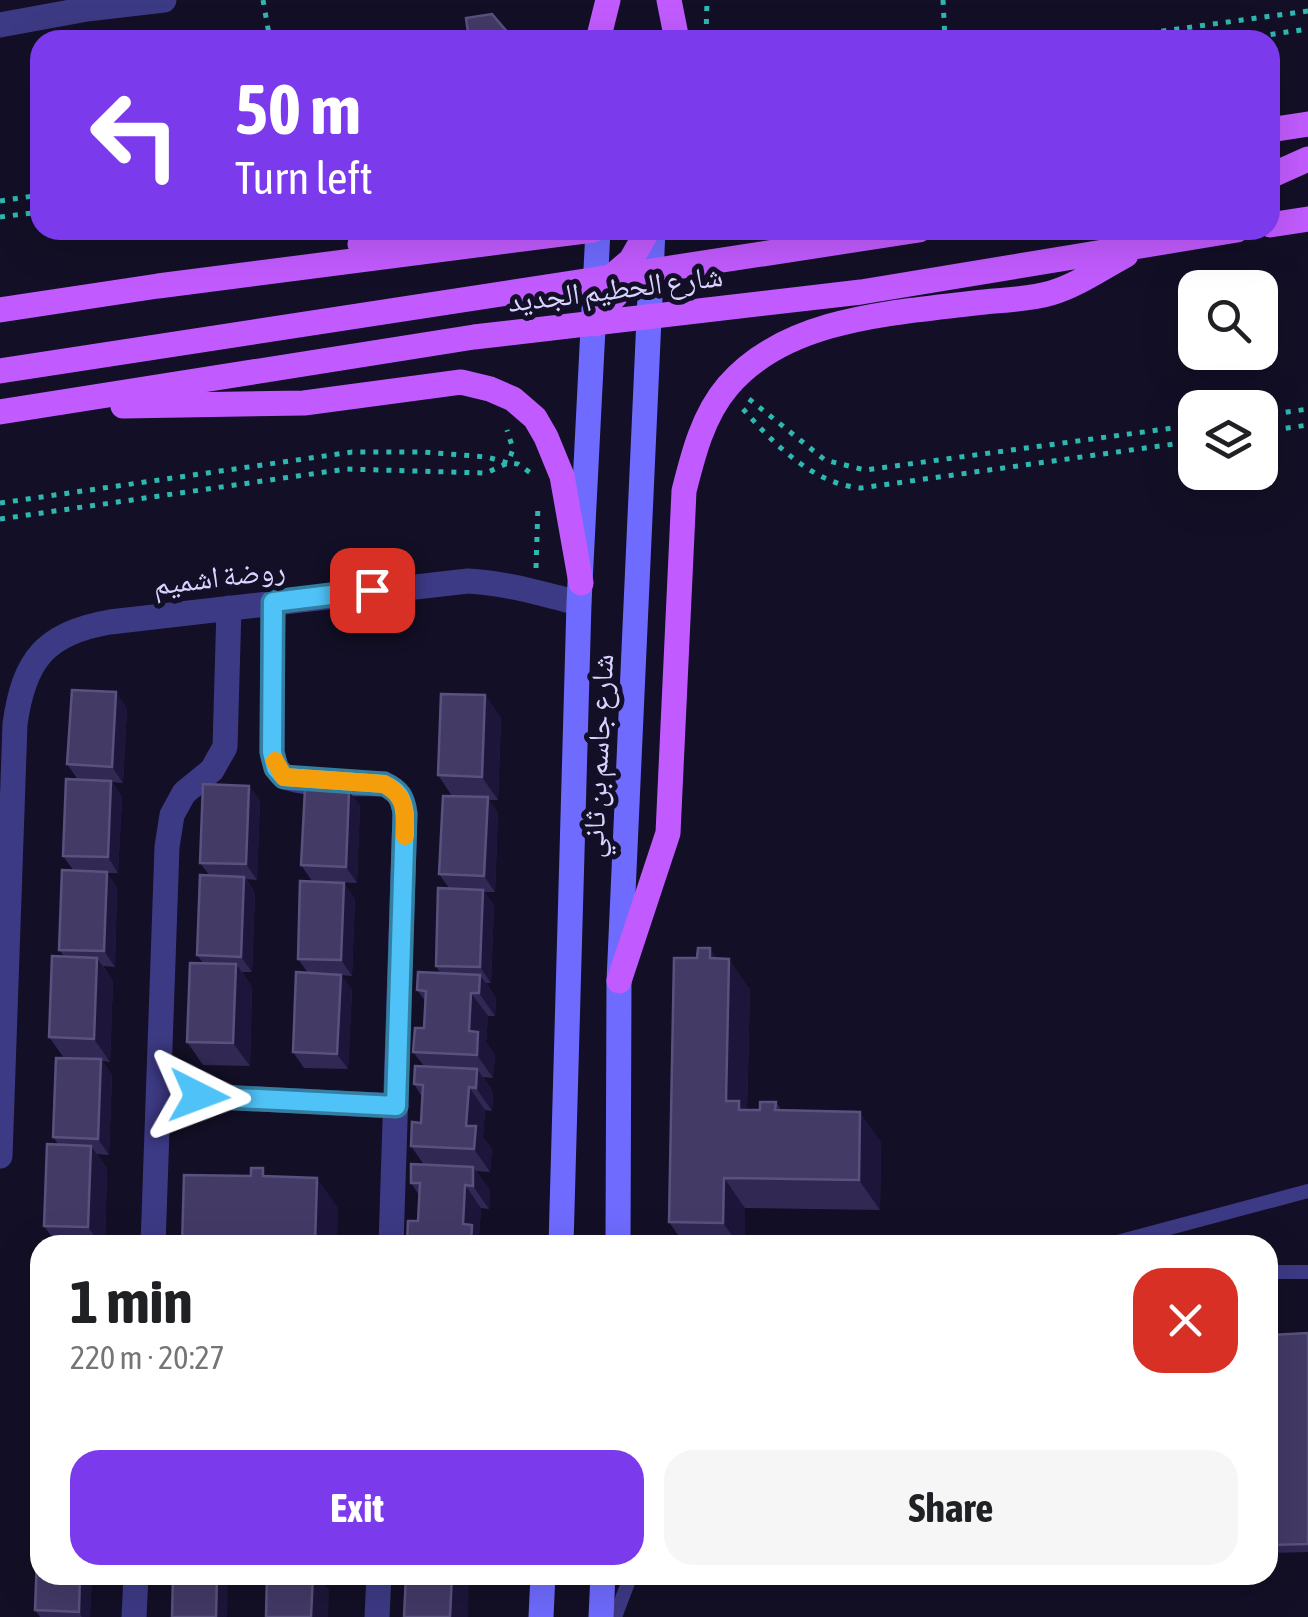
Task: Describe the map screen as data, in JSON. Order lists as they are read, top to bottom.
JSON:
{
  "streets": {
    "main road": ["شارع الحطيم الجديد", "شارع جاسم بن ثاني"],
    "street": ["روضة اشميم"]
  },
  "crossings": [
    ["شارع الحطيم الجديد", "شارع جاسم بن ثاني"],
    ["روضة اشميم", "شارع جاسم بن ثاني"]
  ],
  "page": {
    "turn": ["50 m", "Turn left"],
    "heading": ["1 min", "220 m · 20:27"],
    "buttons": ["Exit", "Share"]
  }
}
